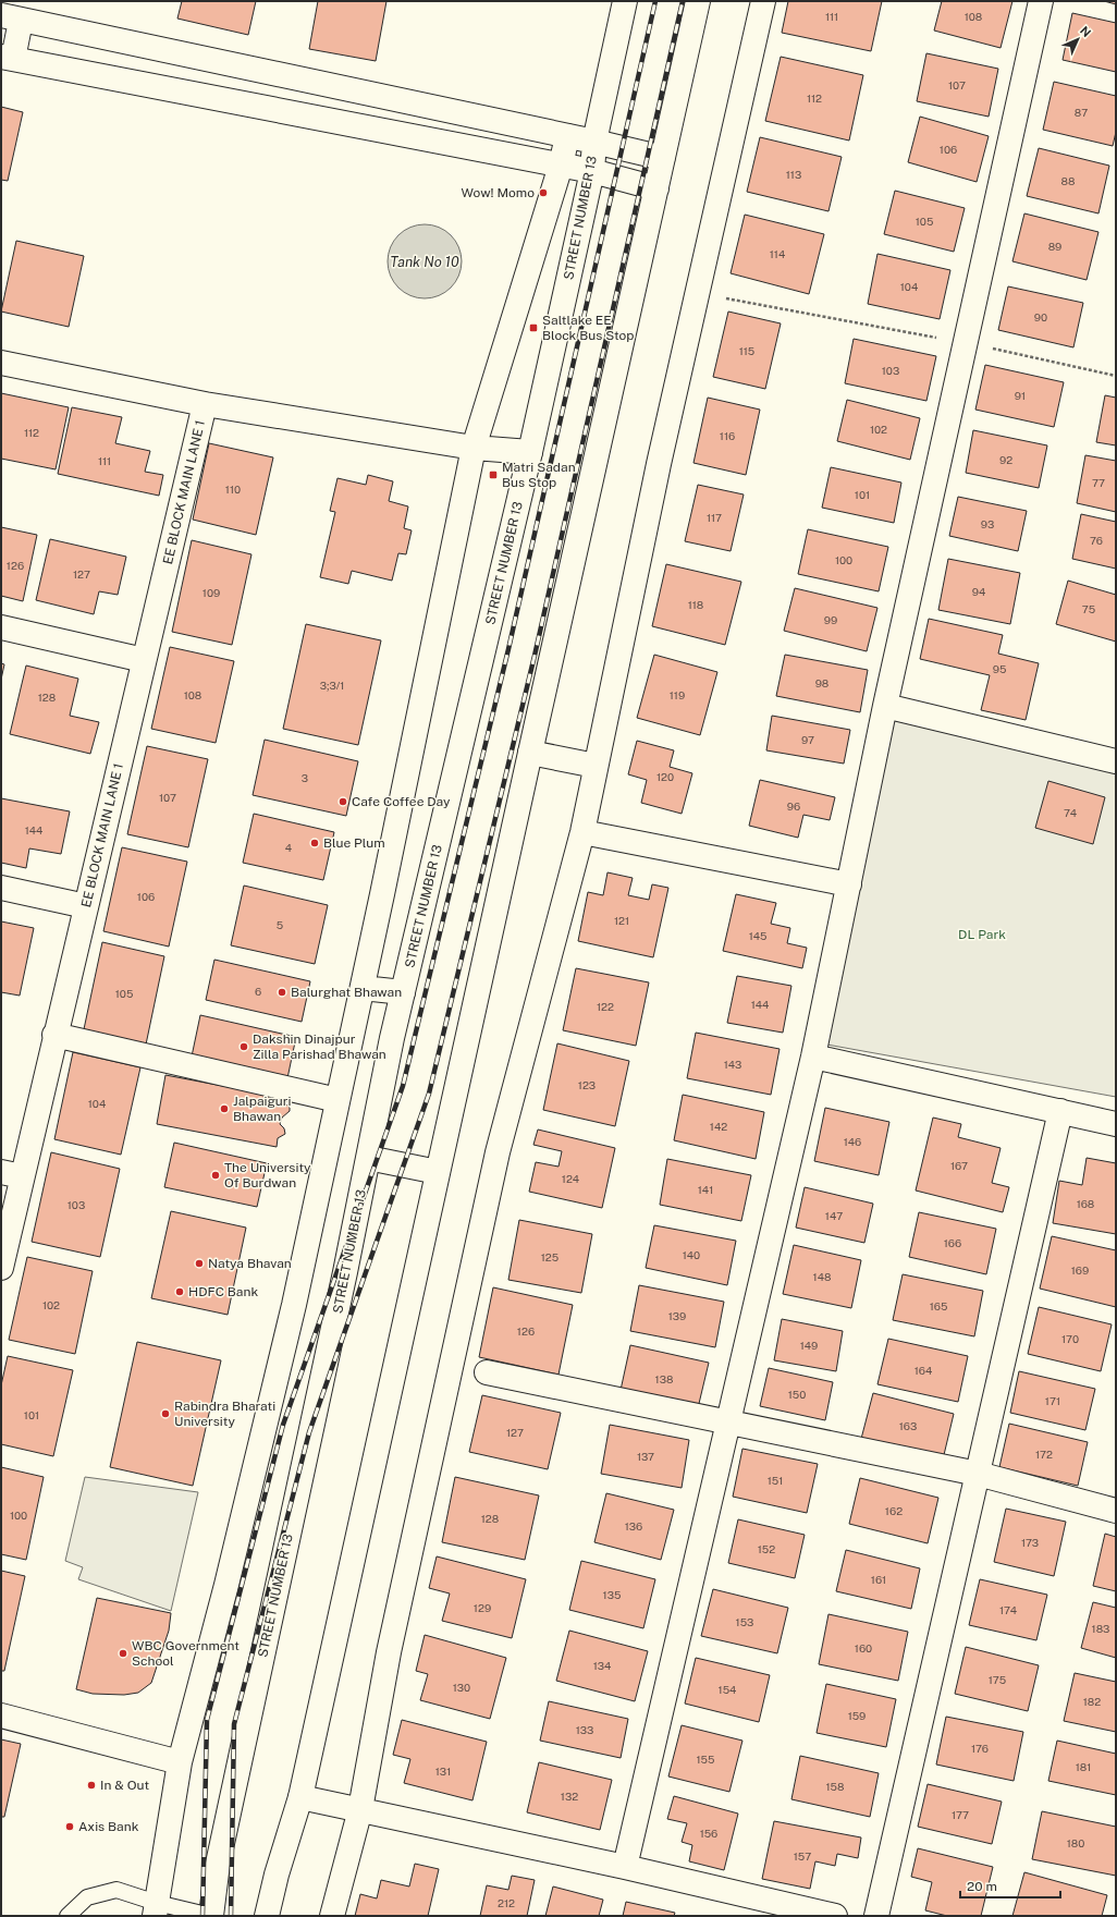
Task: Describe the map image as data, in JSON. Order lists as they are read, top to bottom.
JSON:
{
  "streets": {
    "street": ["STREET NUMBER 13", "EE BLOCK MAIN LANE 1"]
  },
  "water": ["Tank No 10"],
  "parks": ["DL Park"],
  "places": {
    "other": [
      "Wow! Momo",
      "Cafe Coffee Day",
      "Blue Plum",
      "Balurghat Bhawan",
      "Dakshin Dinajpur Zilla Parishad Bhawan",
      "Jalpaiguri Bhawan",
      "The University Of Burdwan",
      "Natya Bhavan",
      "HDFC Bank",
      "Rabindra Bharati University",
      "WBC Government School",
      "In & Out",
      "Axis Bank"
    ],
    "transit": ["Saltlake EE Block Bus Stop", "Matri Sadan Bus Stop"]
  },
  "house_numbers": [
    "111",
    "108",
    "107",
    "112",
    "87",
    "106",
    "113",
    "88",
    "105",
    "89",
    "114",
    "104",
    "90",
    "115",
    "103",
    "91",
    "102",
    "112",
    "116",
    "92",
    "111",
    "77",
    "110",
    "101",
    "117",
    "93",
    "76",
    "100",
    "126",
    "127",
    "94",
    "109",
    "118",
    "75",
    "99",
    "95",
    "98",
    "3;3/1",
    "108",
    "119",
    "128",
    "97",
    "120",
    "3",
    "107",
    "96",
    "74",
    "144",
    "4",
    "106",
    "121",
    "5",
    "145",
    "6",
    "105",
    "144",
    "122",
    "143",
    "123",
    "104",
    "142",
    "146",
    "167",
    "124",
    "141",
    "168",
    "103",
    "147",
    "166",
    "140",
    "125",
    "169",
    "148",
    "102",
    "165",
    "139",
    "126",
    "170",
    "149",
    "164",
    "138",
    "150",
    "171",
    "101",
    "163",
    "127",
    "172",
    "137",
    "151",
    "162",
    "100",
    "128",
    "136",
    "173",
    "152",
    "161",
    "135",
    "129",
    "174",
    "153",
    "183",
    "160",
    "134",
    "175",
    "130",
    "154",
    "182",
    "159",
    "133",
    "176",
    "155",
    "181",
    "131",
    "158",
    "132",
    "177",
    "156",
    "180",
    "157",
    "212"
  ],
  "scale_bar": "20 m",
  "north": "top right"
}
